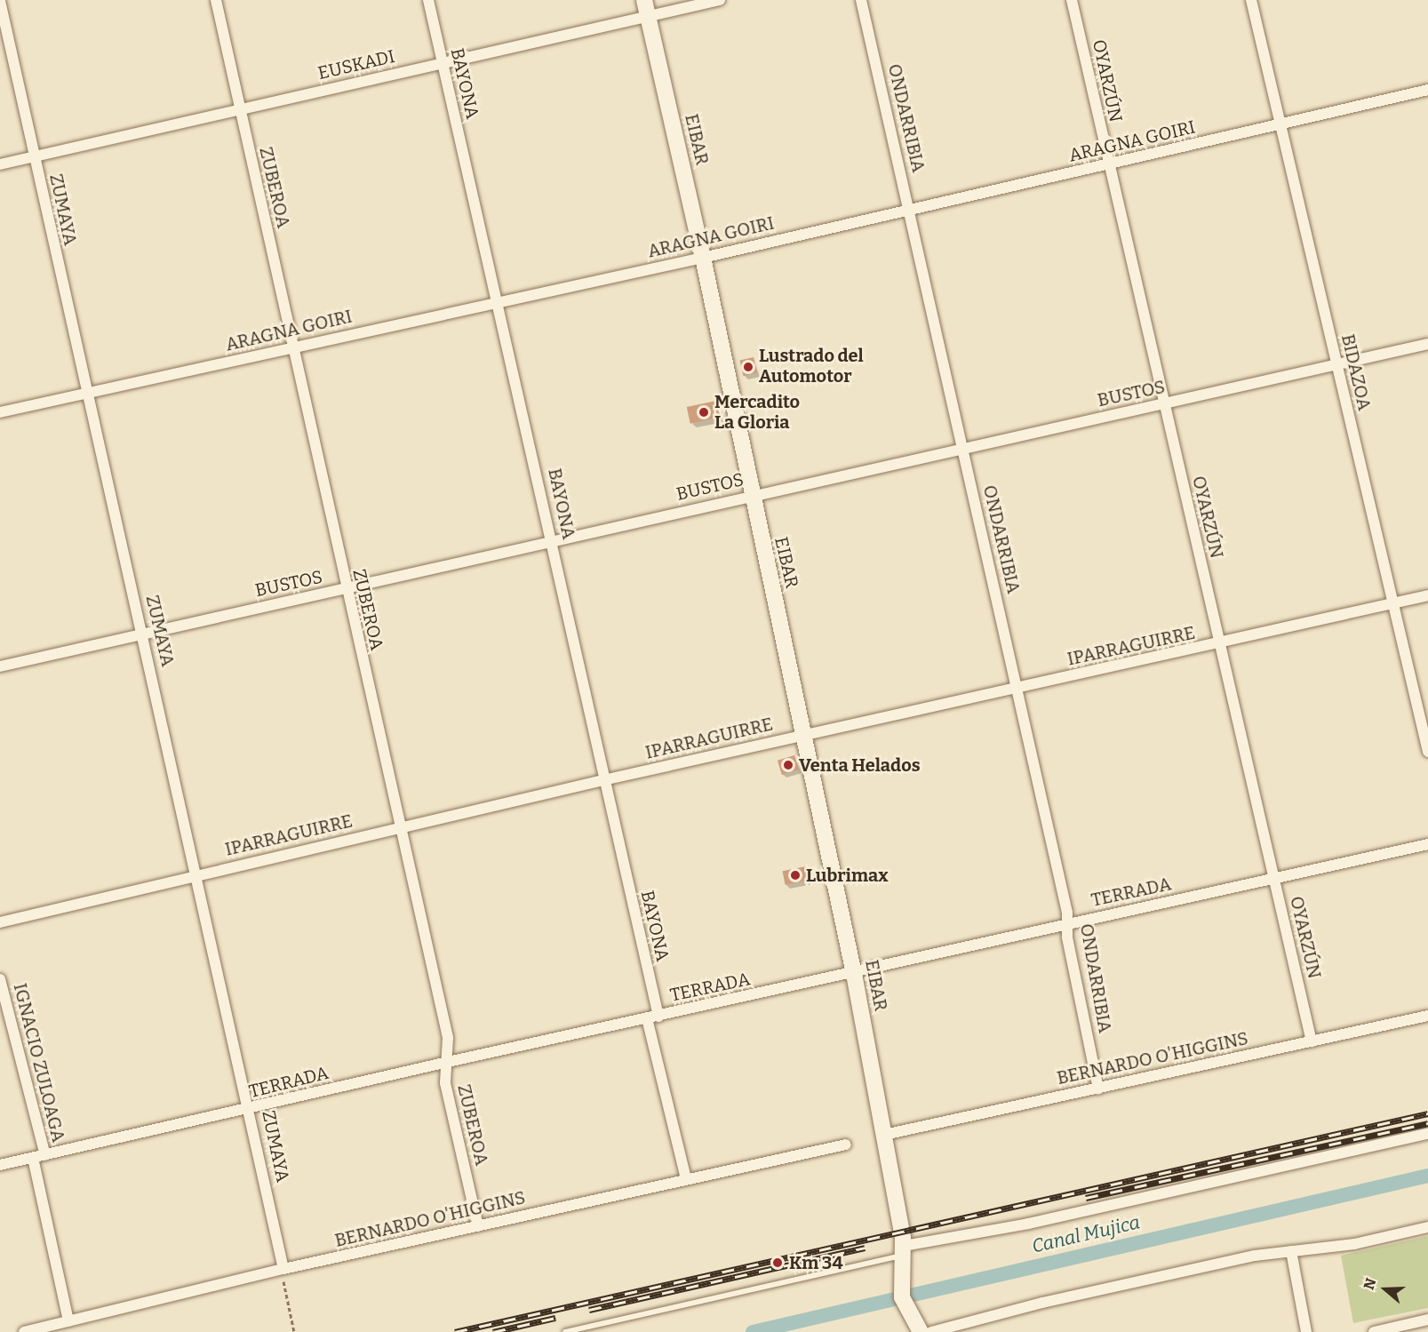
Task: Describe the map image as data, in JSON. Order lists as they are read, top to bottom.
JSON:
{
  "streets": {
    "street": [
      "EUSKADI",
      "OYARZÚN",
      "BAYONA",
      "ONDARRIBIA",
      "EIBAR",
      "ARAGNA GOIRI",
      "ZUBEROA",
      "ZUMAYA",
      "BIDAZOA",
      "BUSTOS",
      "IPARRAGUIRRE",
      "TERRADA",
      "BERNARDO O'HIGGINS",
      "IGNACIO ZULOAGA"
    ]
  },
  "crossings": [
    ["EUSKADI", "BAYONA"],
    ["EUSKADI", "EIBAR"],
    ["EUSKADI", "ZUBEROA"],
    ["EUSKADI", "ZUMAYA"],
    ["OYARZÚN", "ARAGNA GOIRI"],
    ["OYARZÚN", "BUSTOS"],
    ["OYARZÚN", "IPARRAGUIRRE"],
    ["OYARZÚN", "TERRADA"],
    ["OYARZÚN", "BERNARDO O'HIGGINS"],
    ["BAYONA", "ARAGNA GOIRI"],
    ["BAYONA", "BUSTOS"],
    ["BAYONA", "IPARRAGUIRRE"],
    ["BAYONA", "TERRADA"],
    ["BAYONA", "BERNARDO O'HIGGINS"],
    ["ONDARRIBIA", "ARAGNA GOIRI"],
    ["ONDARRIBIA", "BUSTOS"],
    ["ONDARRIBIA", "IPARRAGUIRRE"],
    ["ONDARRIBIA", "TERRADA"],
    ["ONDARRIBIA", "BERNARDO O'HIGGINS"],
    ["EIBAR", "ARAGNA GOIRI"],
    ["EIBAR", "BUSTOS"],
    ["EIBAR", "IPARRAGUIRRE"],
    ["EIBAR", "TERRADA"],
    ["EIBAR", "BERNARDO O'HIGGINS"],
    ["ARAGNA GOIRI", "ZUBEROA"],
    ["ARAGNA GOIRI", "ZUMAYA"],
    ["ARAGNA GOIRI", "BIDAZOA"],
    ["ZUBEROA", "BUSTOS"],
    ["ZUBEROA", "IPARRAGUIRRE"],
    ["ZUBEROA", "TERRADA"],
    ["ZUBEROA", "BERNARDO O'HIGGINS"],
    ["ZUMAYA", "BUSTOS"],
    ["ZUMAYA", "IPARRAGUIRRE"],
    ["ZUMAYA", "TERRADA"],
    ["ZUMAYA", "BERNARDO O'HIGGINS"],
    ["BIDAZOA", "BUSTOS"],
    ["BIDAZOA", "IPARRAGUIRRE"],
    ["TERRADA", "IGNACIO ZULOAGA"],
    ["BERNARDO O'HIGGINS", "IGNACIO ZULOAGA"]
  ],
  "water": ["Canal Mujica"],
  "places": [
    "Lustrado del Automotor",
    "Mercadito La Gloria",
    "Venta Helados",
    "Lubrimax",
    "Km 34"
  ],
  "north": "left"
}
